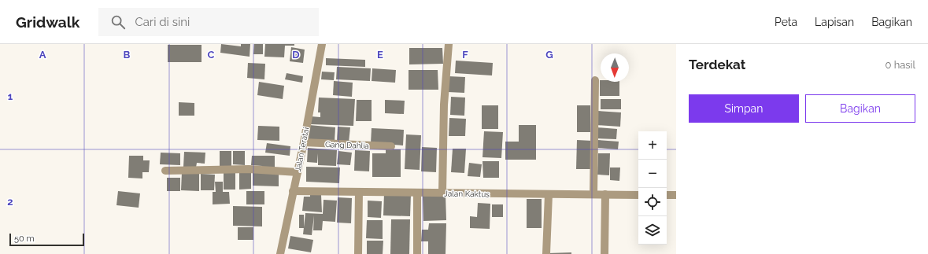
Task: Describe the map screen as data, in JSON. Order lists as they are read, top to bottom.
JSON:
{
  "streets": {
    "street": ["Gang Dahlia", "Jalan Teratai", "Jalan Kaktus"]
  },
  "crossings": [
    ["Gang Dahlia", "Jalan Teratai"],
    ["Jalan Teratai", "Jalan Kaktus"]
  ],
  "scale_bar": "50 m",
  "north": "bottom",
  "page": {
    "header": "Gridwalk",
    "search": "Cari di sini",
    "nav": ["Peta", "Lapisan", "Bagikan"],
    "heading": ["Terdekat", "0 hasil"],
    "buttons": ["Simpan", "Bagikan"],
    "map_buttons": ["+", "−"],
    "scale": "50 m"
  },
  "grid": {
    "columns": [
      "A",
      "B",
      "C",
      "D",
      "E",
      "F",
      "G"
    ],
    "rows": ["1", "2"]
  }
}
